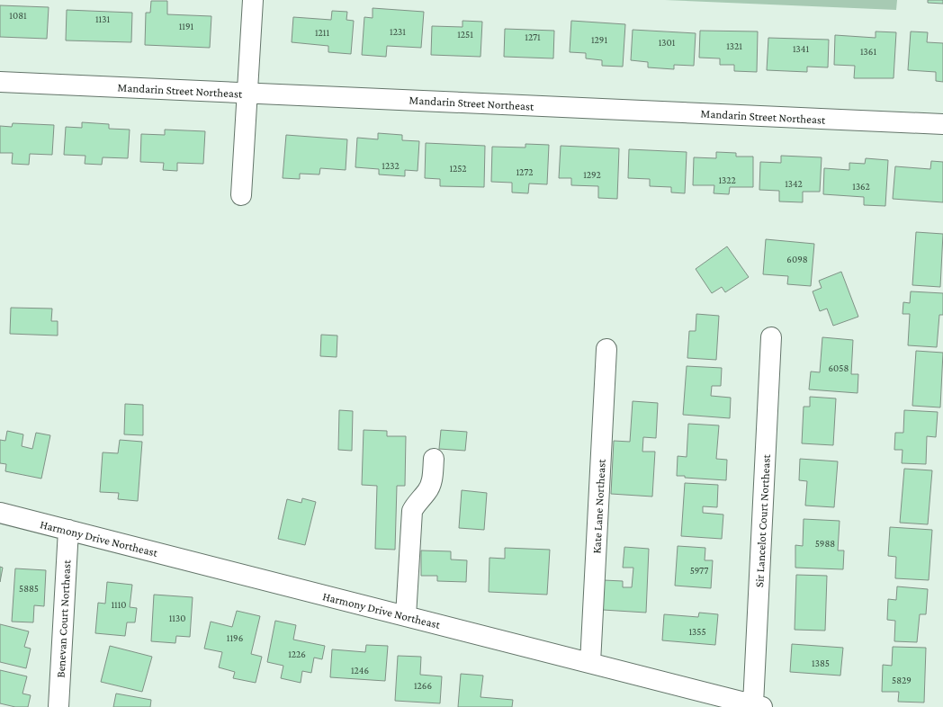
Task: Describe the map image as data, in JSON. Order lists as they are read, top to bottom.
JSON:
{
  "streets": {
    "street": [
      "Mandarin Street Northeast",
      "Kate Lane Northeast",
      "Sir Lancelot Court Northeast",
      "Harmony Drive Northeast",
      "Benevan Court Northeast"
    ]
  },
  "crossings": [
    ["Kate Lane Northeast", "Harmony Drive Northeast"],
    ["Sir Lancelot Court Northeast", "Harmony Drive Northeast"],
    ["Harmony Drive Northeast", "Benevan Court Northeast"]
  ],
  "house_numbers": [
    "1081",
    "1131",
    "1191",
    "1231",
    "1211",
    "1251",
    "1271",
    "1291",
    "1301",
    "1321",
    "1341",
    "1361",
    "1232",
    "1252",
    "1272",
    "1292",
    "1322",
    "1342",
    "1362",
    "6098",
    "6058",
    "5988",
    "5977",
    "5885",
    "1110",
    "1130",
    "1355",
    "1196",
    "1226",
    "1385",
    "1246",
    "5829",
    "1266"
  ]
}
